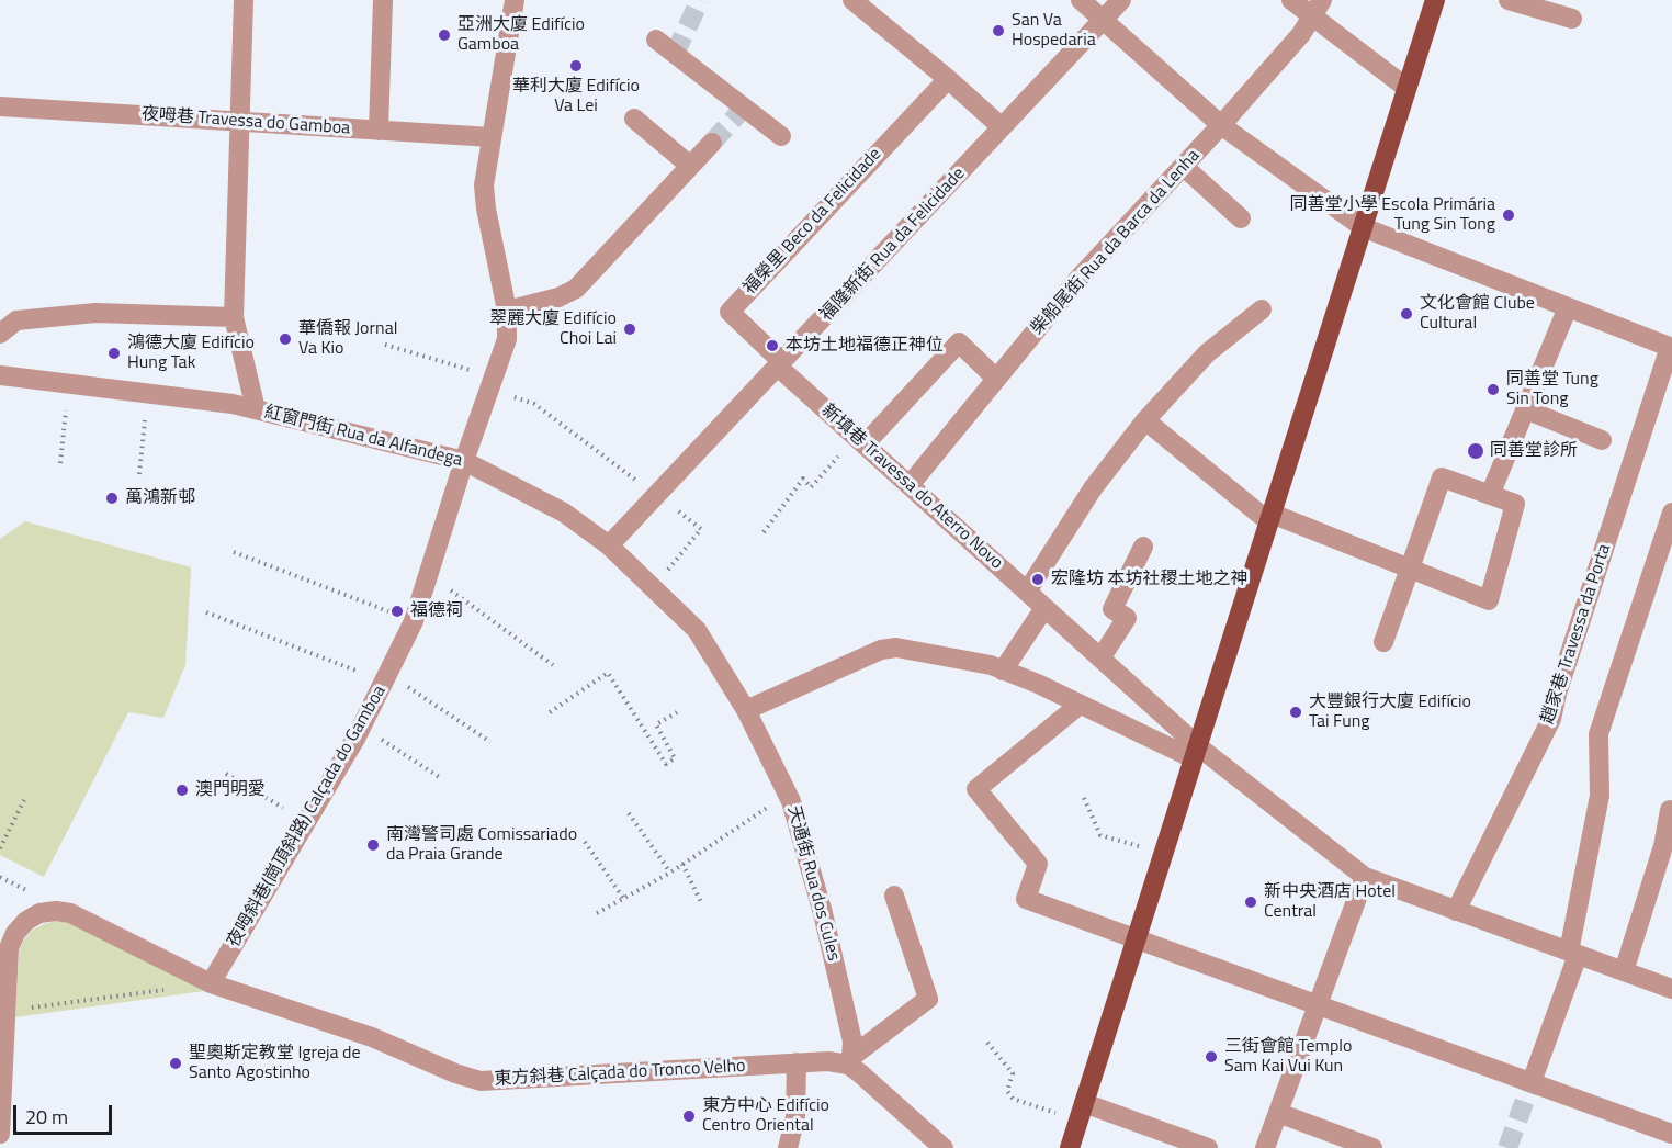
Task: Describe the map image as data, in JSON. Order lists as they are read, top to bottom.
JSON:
{
  "streets": {
    "street": [
      "夜呣巷 Travessa do Gamboa",
      "福榮里 Beco da Felicidade",
      "柴船尾街 Rua da Barca da Lenha",
      "福隆新街 Rua da Felicidade",
      "紅窗門街 Rua da Alfandega",
      "新填巷 Travessa do Aterro Novo",
      "趙家巷 Travessa da Porta",
      "夜呣斜巷(崗頂斜路) Calçada do Gamboa",
      "天通街 Rua dos Cules",
      "東方斜巷 Calçada do Tronco Velho"
    ]
  },
  "crossings": [
    ["夜呣巷 Travessa do Gamboa", "夜呣斜巷(崗頂斜路) Calçada do Gamboa"],
    ["福榮里 Beco da Felicidade", "福隆新街 Rua da Felicidade"],
    ["福榮里 Beco da Felicidade", "新填巷 Travessa do Aterro Novo"],
    ["柴船尾街 Rua da Barca da Lenha", "新填巷 Travessa do Aterro Novo"],
    ["福隆新街 Rua da Felicidade", "紅窗門街 Rua da Alfandega"],
    ["福隆新街 Rua da Felicidade", "新填巷 Travessa do Aterro Novo"],
    ["紅窗門街 Rua da Alfandega", "夜呣斜巷(崗頂斜路) Calçada do Gamboa"],
    ["紅窗門街 Rua da Alfandega", "天通街 Rua dos Cules"],
    ["夜呣斜巷(崗頂斜路) Calçada do Gamboa", "東方斜巷 Calçada do Tronco Velho"],
    ["天通街 Rua dos Cules", "東方斜巷 Calçada do Tronco Velho"]
  ],
  "places": [
    "San Va Hospedaria",
    "亞洲大廈 Edifício Gamboa",
    "華利大廈 Edifício Va Lei",
    "同善堂小學 Escola Primária Tung Sin Tong",
    "文化會館 Clube Cultural",
    "翠麗大廈 Edifício Choi Lai",
    "華僑報 Jornal Va Kio",
    "本坊土地福德正神位",
    "鴻德大廈 Edifício Hung Tak",
    "同善堂 Tung Sin Tong",
    "同善堂診所",
    "萬鴻新邨",
    "宏隆坊 本坊社稷土地之神",
    "福德祠",
    "大豐銀行大廈 Edifício Tai Fung",
    "澳門明愛",
    "南灣警司處 Comissariado da Praia Grande",
    "新中央酒店 Hotel Central",
    "三街會館 Templo Sam Kai Vui Kun",
    "聖奧斯定教堂 Igreja de Santo Agostinho",
    "東方中心 Edifício Centro Oriental"
  ],
  "scale_bar": "20 m"
}
